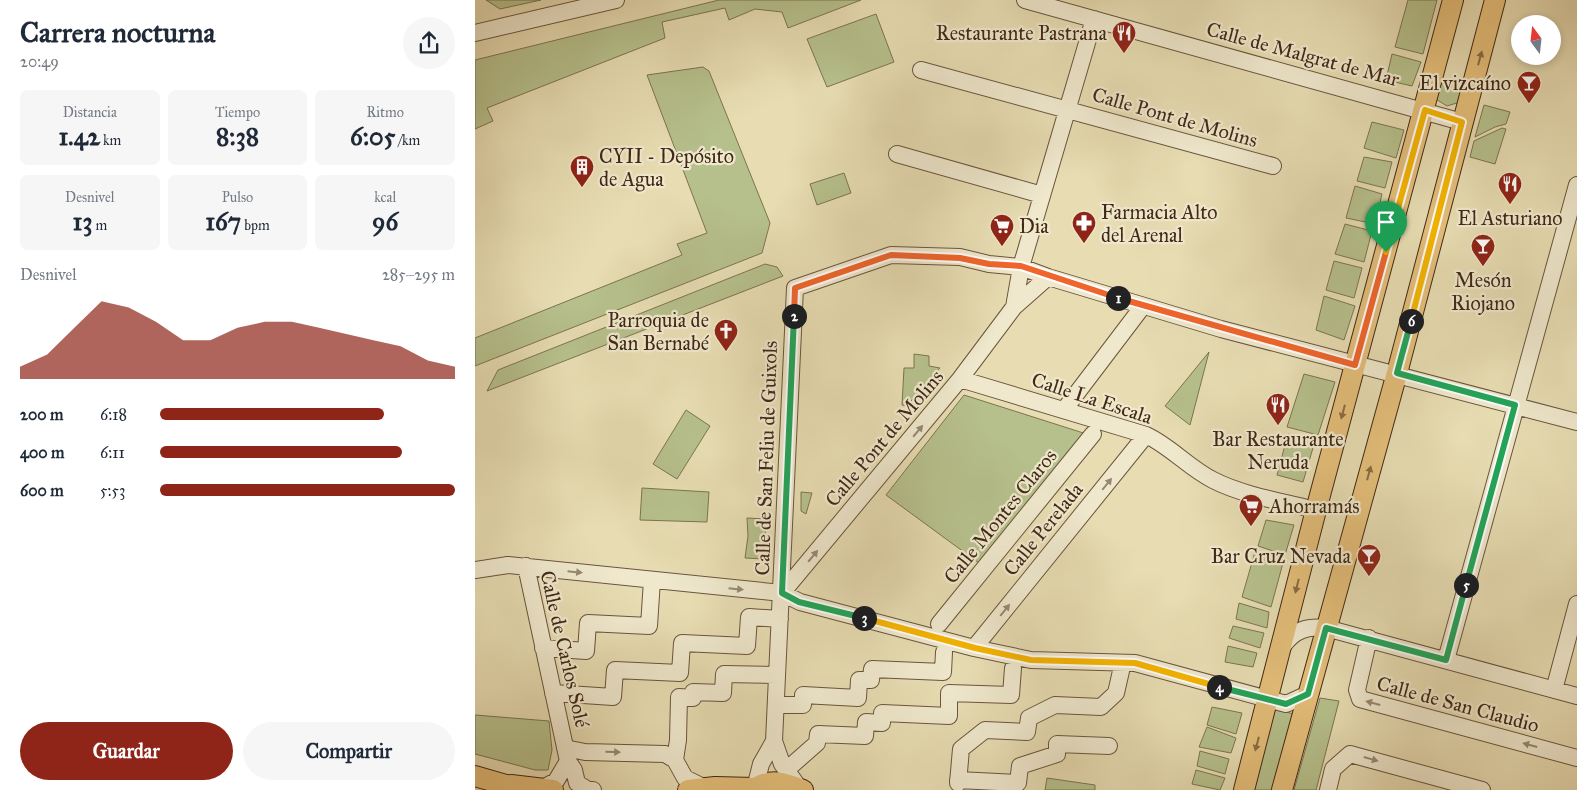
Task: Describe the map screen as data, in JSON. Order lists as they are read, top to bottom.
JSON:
{
  "streets": {
    "street": [
      "Calle de Malgrat de Mar",
      "Calle Pont de Molins",
      "Calle La Escala",
      "Calle de San Feliu de Guixols",
      "Calle Montes Claros",
      "Calle Perelada",
      "Calle de Carlos Solé",
      "Calle de San Claudio"
    ]
  },
  "crossings": [
    ["Calle de Malgrat de Mar", "Calle Pont de Molins"],
    ["Calle Pont de Molins", "Calle La Escala"],
    ["Calle Pont de Molins", "Calle de San Feliu de Guixols"],
    ["Calle La Escala", "Calle Perelada"]
  ],
  "one_way": ["Calle Perelada"],
  "places": {
    "restaurant": ["Restaurante Pastrana", "El Asturiano", "Bar Restaurante Neruda"],
    "bar": ["El vizcaíno", "Mesón Riojano", "Bar Cruz Nevada"],
    "building": ["CYII - Depósito de Agua"],
    "pharmacy": ["Farmacia Alto del Arenal"],
    "supermarket": ["Dia", "Ahorramás"],
    "church": ["Parroquia de San Bernabé"]
  },
  "north": "top",
  "page": {
    "heading": ["Carrera nocturna", "20:49"],
    "stats": [
      ["Distancia", "1.42 km"],
      ["Tiempo", "8:38"],
      ["Ritmo", "6:05 /km"],
      ["Desnivel", "13 m"],
      ["Pulso", "167 bpm"],
      ["kcal", "96"]
    ],
    "chart": ["Desnivel", "285–295 m"],
    "pins": [
      "1",
      "2",
      "6",
      "5",
      "3",
      "4"
    ],
    "list": [
      {
        "name": "200 m",
        "note": "6:18"
      },
      {
        "name": "400 m",
        "note": "6:11"
      },
      {
        "name": "600 m",
        "note": "5:53"
      }
    ],
    "buttons": ["Guardar", "Compartir"]
  }
}
